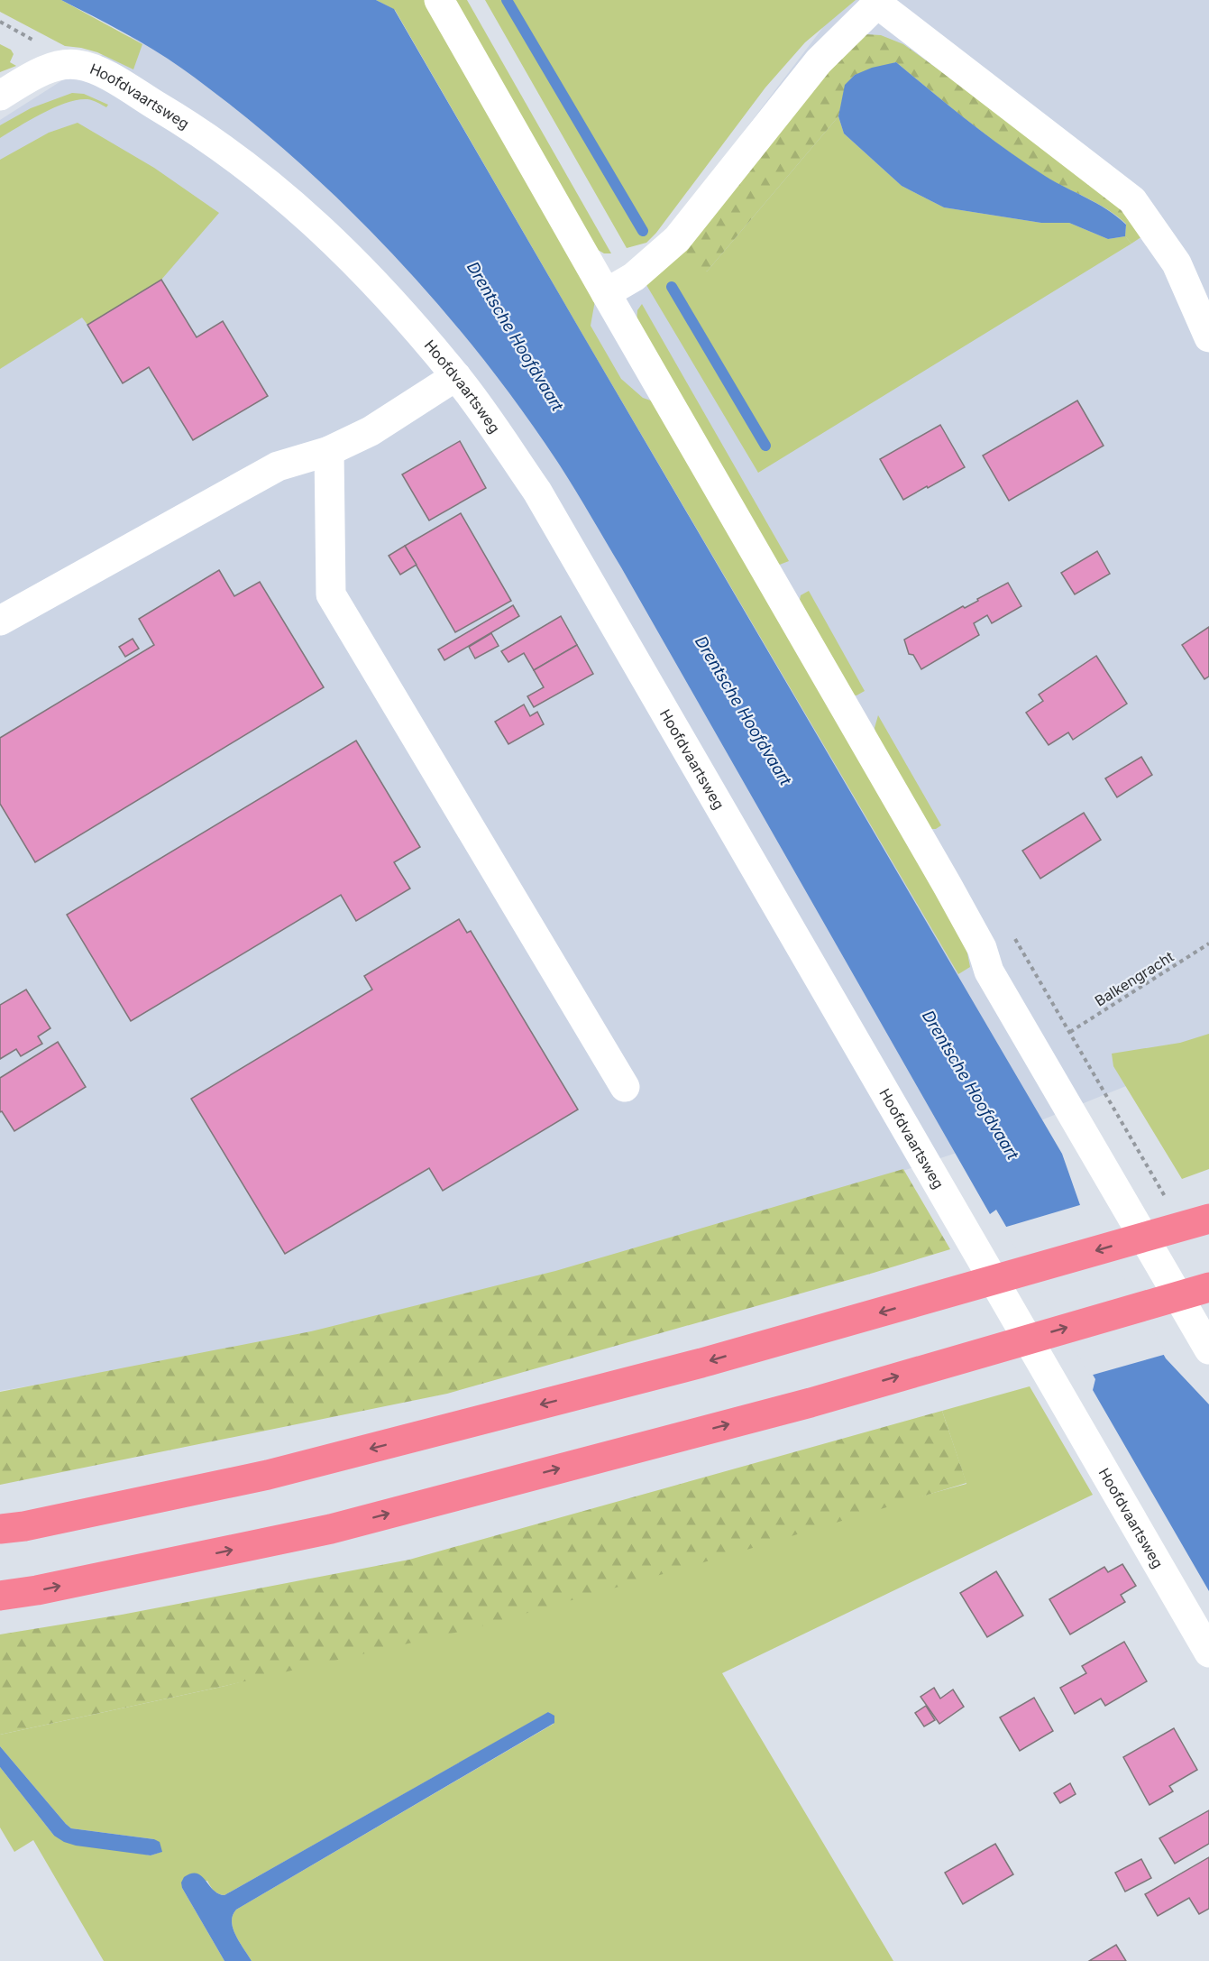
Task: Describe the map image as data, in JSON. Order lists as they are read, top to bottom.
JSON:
{
  "streets": {
    "street": ["Hoofdvaartsweg"],
    "path": ["Balkengracht"]
  },
  "water": ["Drentsche Hoofdvaart"]
}
